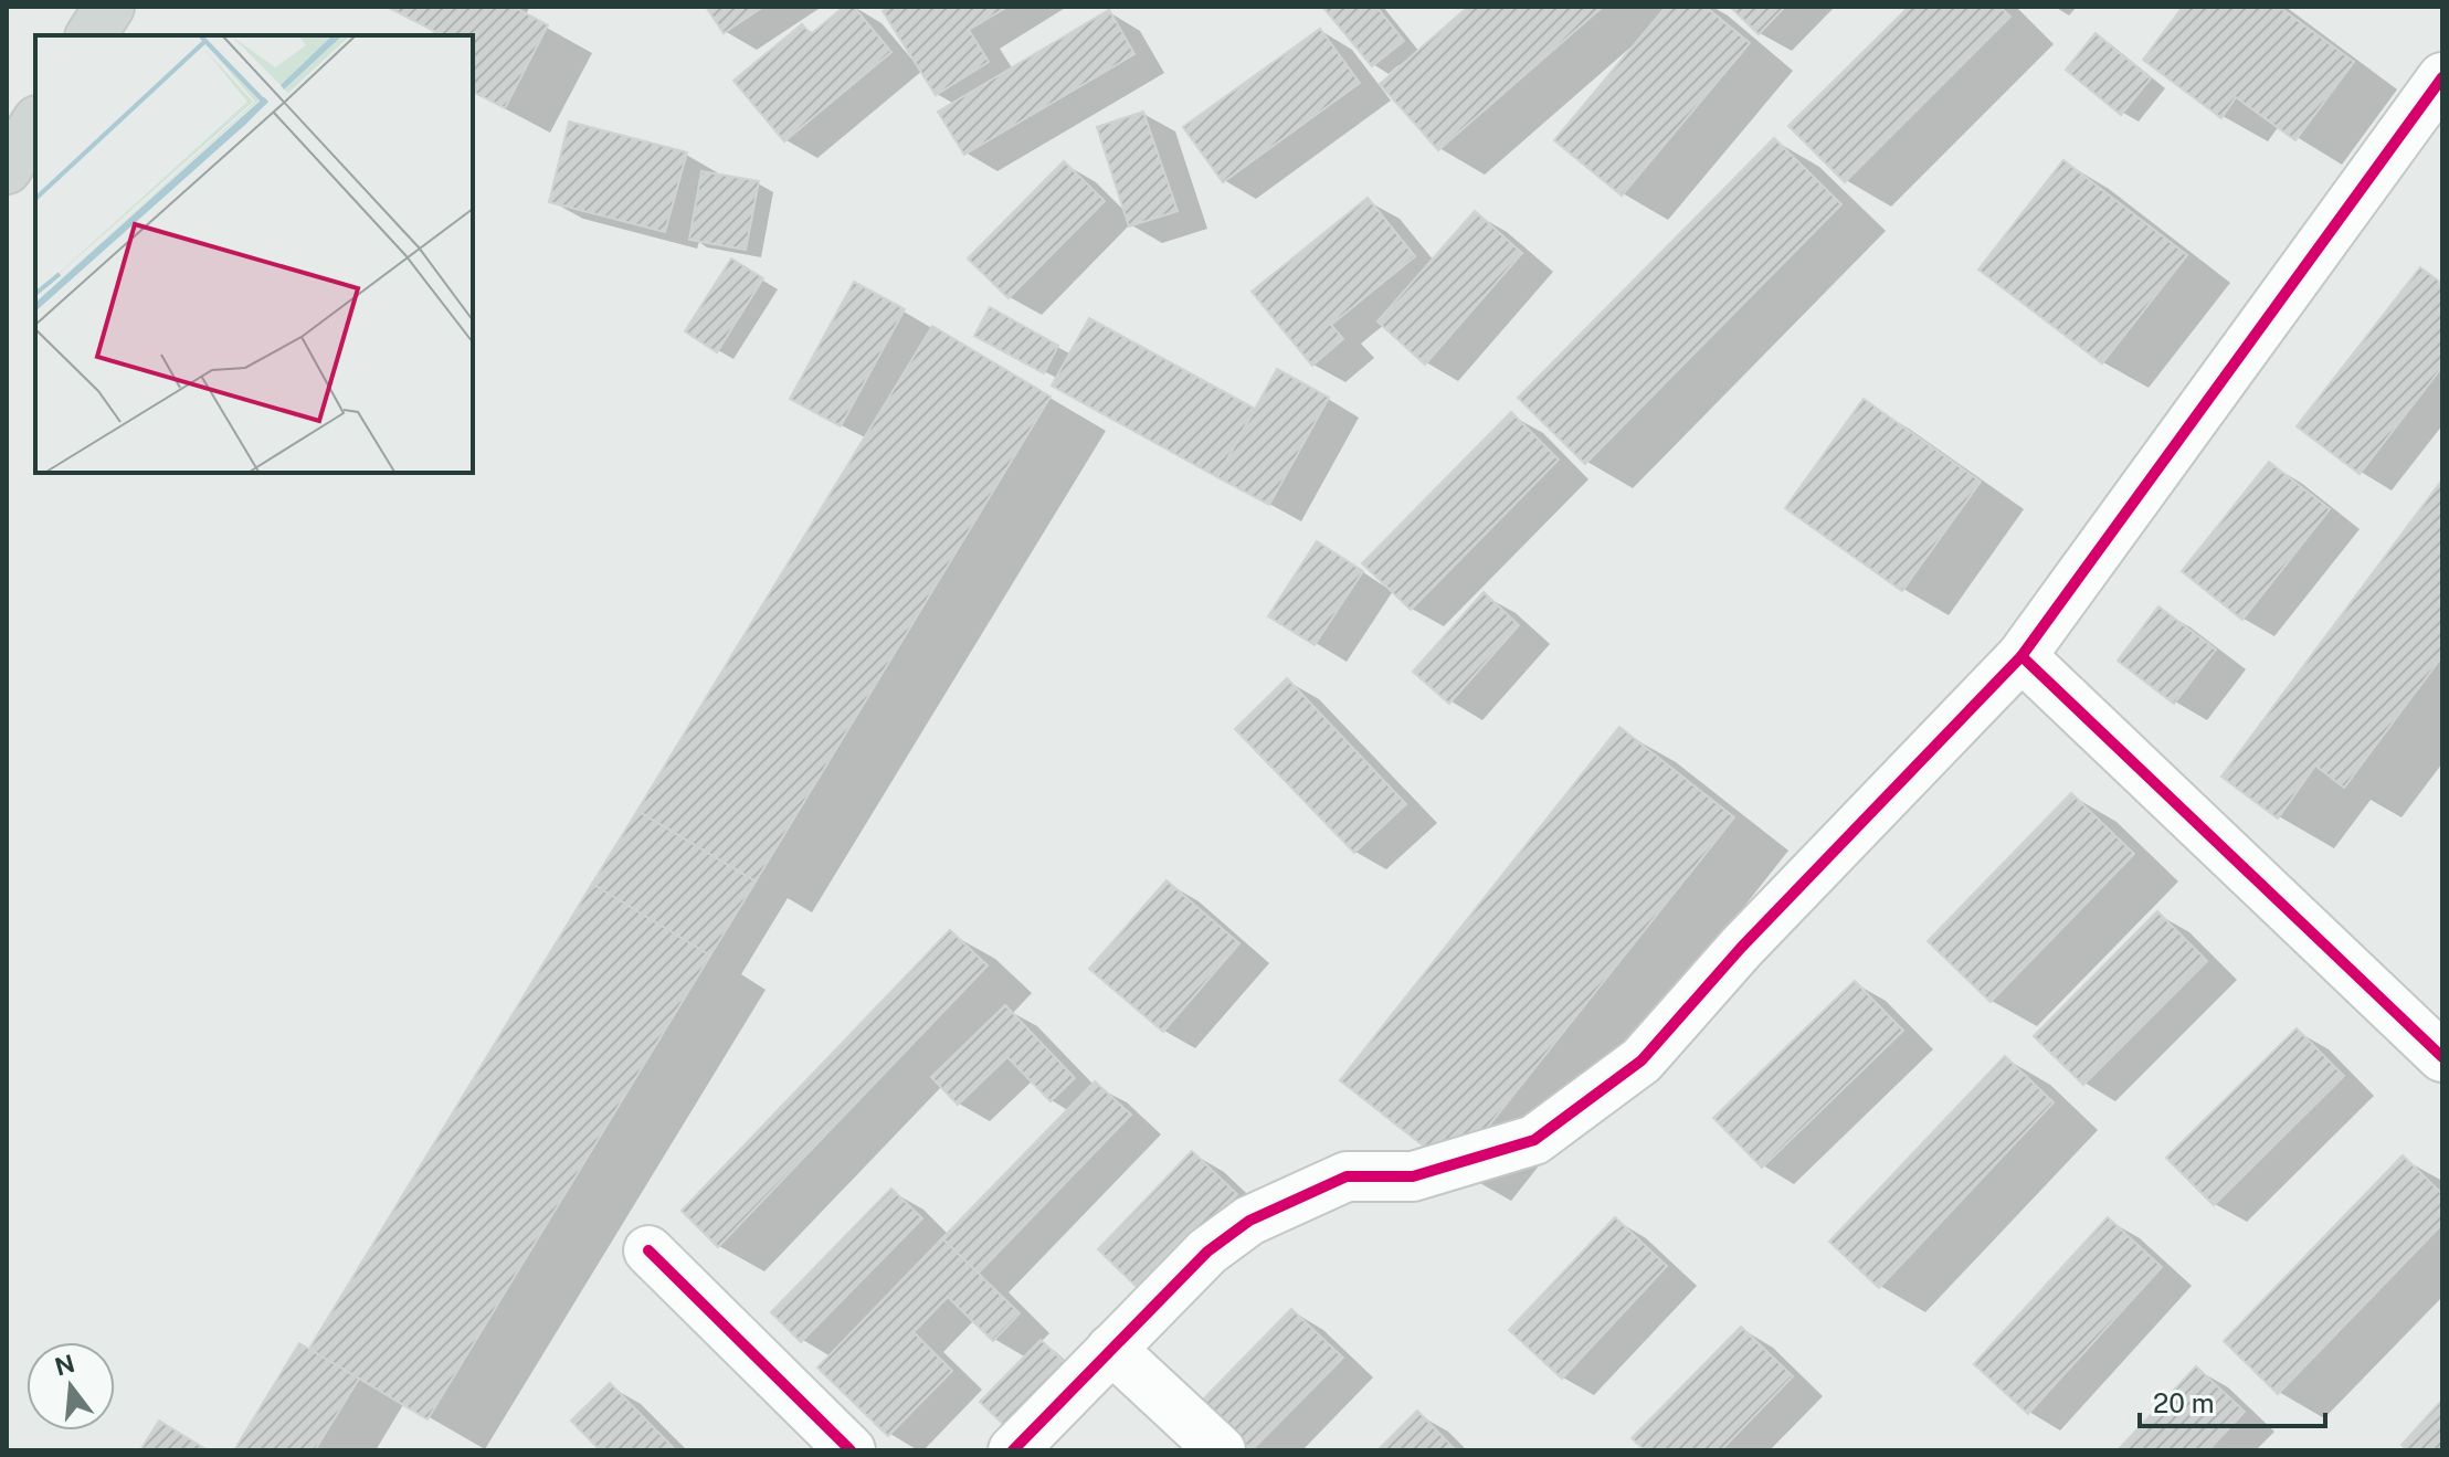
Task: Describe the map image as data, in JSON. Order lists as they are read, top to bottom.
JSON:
{
  "scale_bar": "20 m",
  "north": "top"
}
